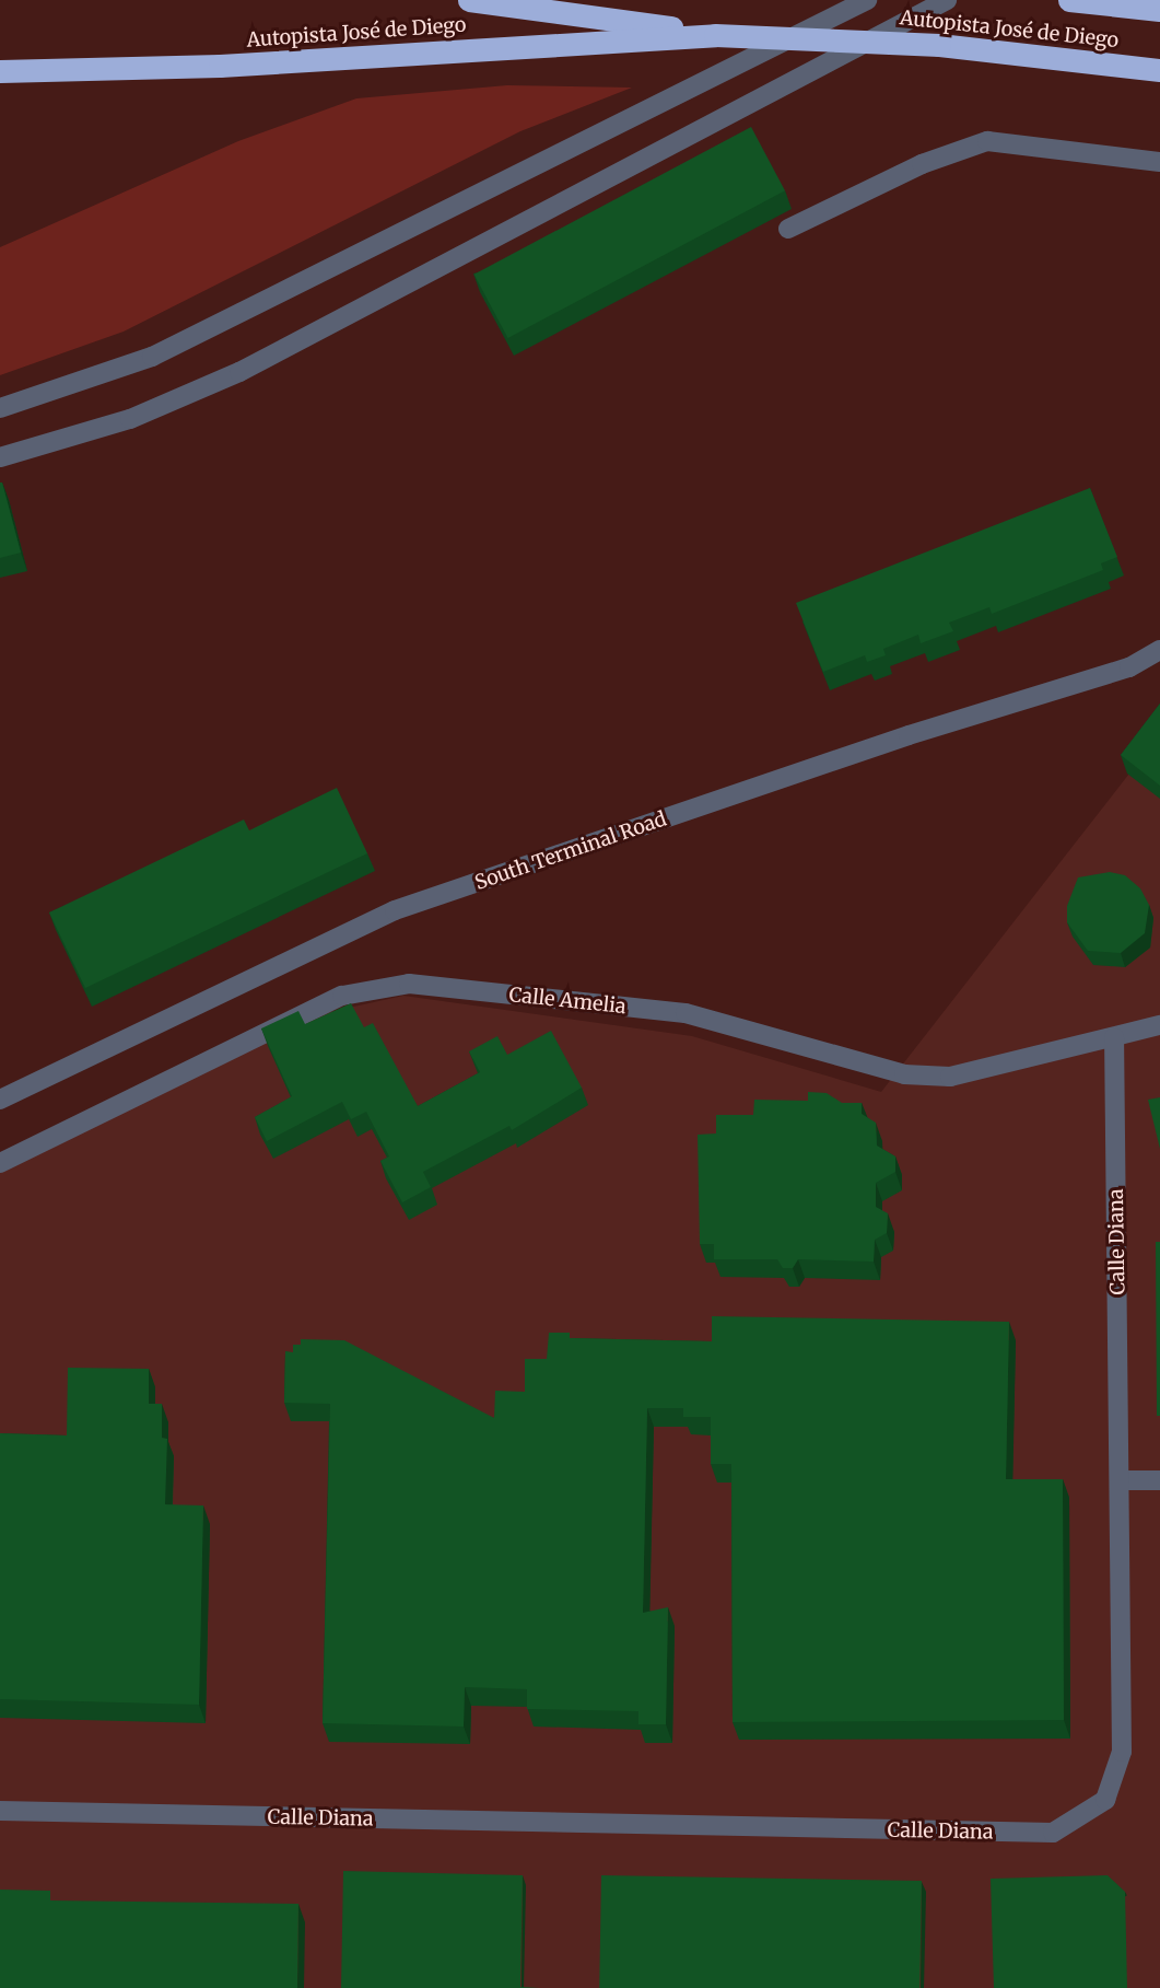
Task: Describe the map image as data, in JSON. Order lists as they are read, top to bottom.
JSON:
{
  "streets": {
    "highway": ["Autopista José de Diego"],
    "street": ["South Terminal Road", "Calle Amelia", "Calle Diana"]
  },
  "crossings": [
    ["Calle Amelia", "Calle Diana"]
  ]
}
